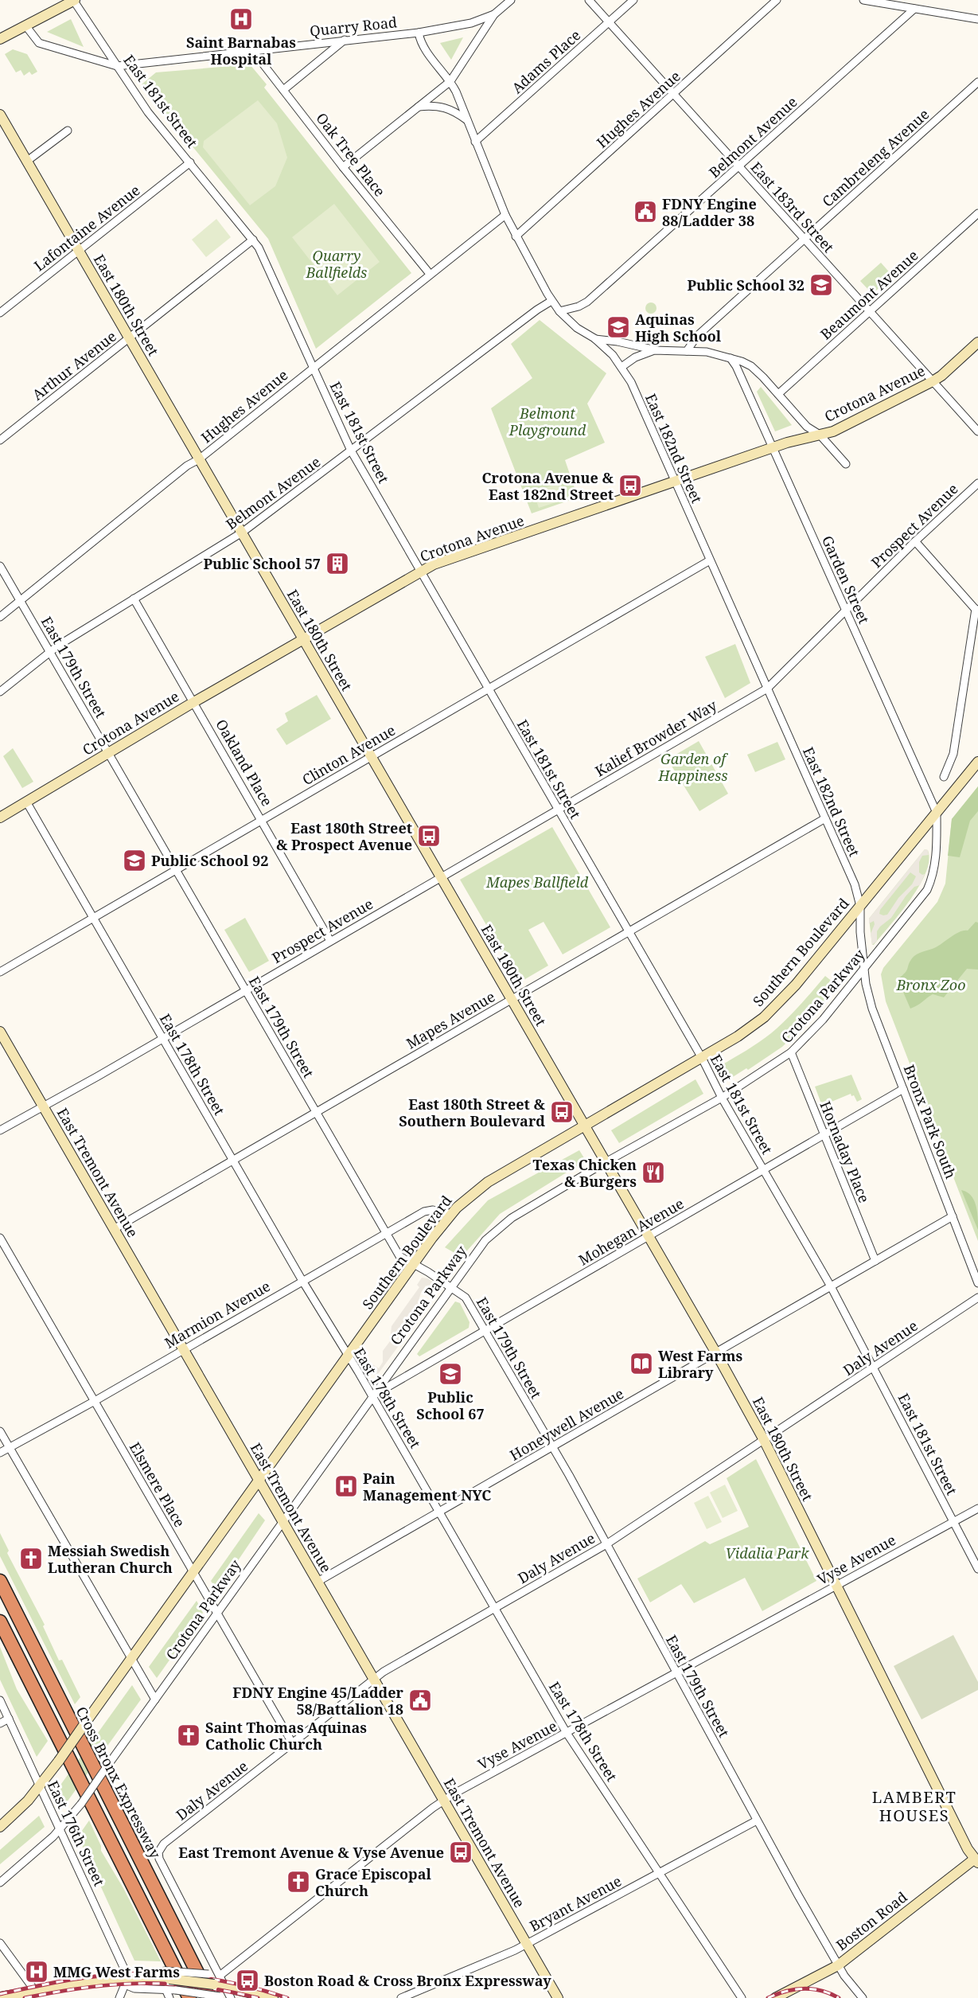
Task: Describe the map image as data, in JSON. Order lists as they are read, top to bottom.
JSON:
{
  "streets": {
    "highway": ["Cross Bronx Expressway"],
    "main road": [
      "East 180th Street",
      "Crotona Avenue",
      "Southern Boulevard",
      "East Tremont Avenue",
      "Boston Road"
    ],
    "street": [
      "Quarry Road",
      "Adams Place",
      "East 181st Street",
      "Hughes Avenue",
      "Belmont Avenue",
      "Oak Tree Place",
      "Cambreleng Avenue",
      "East 183rd Street",
      "Lafontaine Avenue",
      "Beaumont Avenue",
      "Arthur Avenue",
      "East 182nd Street",
      "Prospect Avenue",
      "Garden Street",
      "East 179th Street",
      "Kalief Browder Way",
      "Clinton Avenue",
      "Oakland Place",
      "Crotona Parkway",
      "Mapes Avenue",
      "East 178th Street",
      "Bronx Park South",
      "Hornaday Place",
      "Mohegan Avenue",
      "Marmion Avenue",
      "Daly Avenue",
      "Honeywell Avenue",
      "Elsmere Place",
      "Vyse Avenue",
      "East 176th Street",
      "Bryant Avenue"
    ]
  },
  "crossings": [
    ["Quarry Road", "East 181st Street"],
    ["Quarry Road", "Oak Tree Place"],
    ["Quarry Road", "East 182nd Street"],
    ["Adams Place", "East 183rd Street"],
    ["Adams Place", "East 182nd Street"],
    ["East 181st Street", "Hughes Avenue"],
    ["East 181st Street", "Belmont Avenue"],
    ["East 181st Street", "Lafontaine Avenue"],
    ["East 181st Street", "Arthur Avenue"],
    ["East 181st Street", "Crotona Avenue"],
    ["East 181st Street", "Prospect Avenue"],
    ["East 181st Street", "Kalief Browder Way"],
    ["East 181st Street", "Clinton Avenue"],
    ["East 181st Street", "Southern Boulevard"],
    ["East 181st Street", "Crotona Parkway"],
    ["East 181st Street", "Mapes Avenue"],
    ["East 181st Street", "Mohegan Avenue"],
    ["East 181st Street", "Daly Avenue"],
    ["East 181st Street", "Honeywell Avenue"],
    ["East 181st Street", "Vyse Avenue"],
    ["Hughes Avenue", "Oak Tree Place"],
    ["Hughes Avenue", "East 183rd Street"],
    ["Hughes Avenue", "East 180th Street"],
    ["Hughes Avenue", "East 182nd Street"],
    ["Hughes Avenue", "East 179th Street"],
    ["Belmont Avenue", "East 183rd Street"],
    ["Belmont Avenue", "East 180th Street"],
    ["Belmont Avenue", "East 182nd Street"],
    ["Belmont Avenue", "East 179th Street"],
    ["Belmont Avenue", "Oakland Place"],
    ["Cambreleng Avenue", "East 183rd Street"],
    ["East 183rd Street", "Beaumont Avenue"],
    ["East 183rd Street", "Crotona Avenue"],
    ["Lafontaine Avenue", "East 180th Street"],
    ["East 180th Street", "Arthur Avenue"],
    ["East 180th Street", "Crotona Avenue"],
    ["East 180th Street", "Prospect Avenue"],
    ["East 180th Street", "Clinton Avenue"],
    ["East 180th Street", "Southern Boulevard"],
    ["East 180th Street", "Crotona Parkway"],
    ["East 180th Street", "Mapes Avenue"],
    ["East 180th Street", "Mohegan Avenue"],
    ["East 180th Street", "Daly Avenue"],
    ["East 180th Street", "Honeywell Avenue"],
    ["East 180th Street", "Vyse Avenue"],
    ["East 180th Street", "Boston Road"],
    ["Crotona Avenue", "East 182nd Street"],
    ["Crotona Avenue", "Garden Street"],
    ["Crotona Avenue", "East 179th Street"],
    ["Crotona Avenue", "Oakland Place"],
    ["Crotona Avenue", "East 178th Street"],
    ["East 182nd Street", "Prospect Avenue"],
    ["East 182nd Street", "Kalief Browder Way"],
    ["East 182nd Street", "Clinton Avenue"],
    ["East 182nd Street", "Southern Boulevard"],
    ["East 182nd Street", "Crotona Parkway"],
    ["East 182nd Street", "Mapes Avenue"],
    ["East 182nd Street", "Bronx Park South"],
    ["Prospect Avenue", "Garden Street"],
    ["Prospect Avenue", "East 179th Street"],
    ["Prospect Avenue", "Kalief Browder Way"],
    ["Prospect Avenue", "Oakland Place"],
    ["Prospect Avenue", "East 178th Street"],
    ["Prospect Avenue", "East Tremont Avenue"],
    ["Garden Street", "Southern Boulevard"],
    ["Garden Street", "Crotona Parkway"],
    ["East 179th Street", "Clinton Avenue"],
    ["East 179th Street", "Southern Boulevard"],
    ["East 179th Street", "Crotona Parkway"],
    ["East 179th Street", "Mapes Avenue"],
    ["East 179th Street", "Mohegan Avenue"],
    ["East 179th Street", "Marmion Avenue"],
    ["East 179th Street", "Daly Avenue"],
    ["East 179th Street", "Honeywell Avenue"],
    ["East 179th Street", "Vyse Avenue"],
    ["East 179th Street", "Bryant Avenue"],
    ["East 179th Street", "Boston Road"],
    ["Clinton Avenue", "Oakland Place"],
    ["Clinton Avenue", "East 178th Street"],
    ["Southern Boulevard", "Crotona Parkway"],
    ["Southern Boulevard", "East 178th Street"],
    ["Southern Boulevard", "East Tremont Avenue"],
    ["Southern Boulevard", "Marmion Avenue"],
    ["Southern Boulevard", "Elsmere Place"],
    ["Southern Boulevard", "East 176th Street"],
    ["Crotona Parkway", "East 178th Street"],
    ["Crotona Parkway", "Bronx Park South"],
    ["Crotona Parkway", "Hornaday Place"],
    ["Crotona Parkway", "East Tremont Avenue"],
    ["Crotona Parkway", "Mohegan Avenue"],
    ["Crotona Parkway", "Elsmere Place"],
    ["Crotona Parkway", "East 176th Street"],
    ["Mapes Avenue", "East 178th Street"],
    ["Mapes Avenue", "East Tremont Avenue"],
    ["East 178th Street", "Mohegan Avenue"],
    ["East 178th Street", "Marmion Avenue"],
    ["East 178th Street", "Daly Avenue"],
    ["East 178th Street", "Honeywell Avenue"],
    ["East 178th Street", "Vyse Avenue"],
    ["East 178th Street", "Bryant Avenue"],
    ["Bronx Park South", "Mohegan Avenue"],
    ["Bronx Park South", "Honeywell Avenue"],
    ["Hornaday Place", "Mohegan Avenue"],
    ["Hornaday Place", "Honeywell Avenue"],
    ["East Tremont Avenue", "Marmion Avenue"],
    ["East Tremont Avenue", "Daly Avenue"],
    ["East Tremont Avenue", "Honeywell Avenue"],
    ["East Tremont Avenue", "Vyse Avenue"],
    ["East Tremont Avenue", "Bryant Avenue"],
    ["Marmion Avenue", "Elsmere Place"],
    ["Daly Avenue", "Elsmere Place"],
    ["Daly Avenue", "Vyse Avenue"]
  ],
  "districts": ["LAMBERT HOUSES"],
  "parks": [
    "Quarry Ballfields",
    "Belmont Playground",
    "Garden of Happiness",
    "Mapes Ballfield",
    "Bronx Zoo",
    "Vidalia Park"
  ],
  "places": {
    "hospital": ["Saint Barnabas Hospital", "Pain Management NYC", "MMG West Farms"],
    "public building": ["FDNY Engine 88/Ladder 38", "FDNY Engine 45/Ladder 58/Battalion 18"],
    "school or university": [
      "Public School 32",
      "Aquinas High School",
      "Public School 92",
      "Public School 67"
    ],
    "bus stop": [
      "Crotona Avenue & East 182nd Street",
      "East 180th Street & Prospect Avenue",
      "East 180th Street & Southern Boulevard",
      "East Tremont Avenue & Vyse Avenue",
      "Boston Road & Cross Bronx Expressway"
    ],
    "building": ["Public School 57"],
    "restaurant": ["Texas Chicken & Burgers"],
    "library": ["West Farms Library"],
    "church": ["Messiah Swedish Lutheran Church", "Saint Thomas Aquinas Catholic Church", "Grace Episcopal Church"]
  }
}
